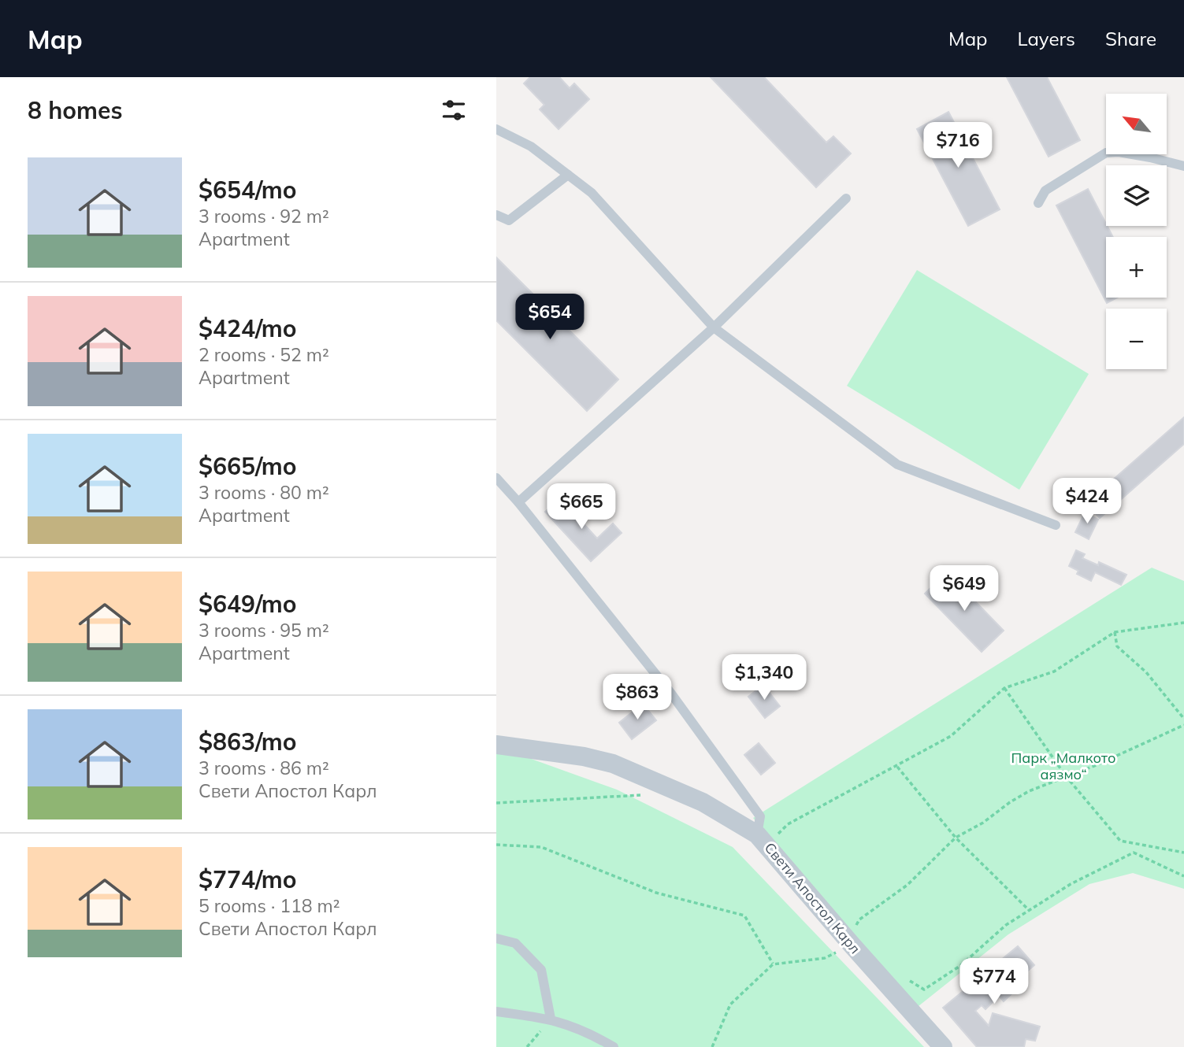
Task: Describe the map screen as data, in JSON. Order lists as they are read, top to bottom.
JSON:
{
  "streets": {
    "street": ["Свети Апостол Карл"]
  },
  "parks": ["Парк „Малкото аязмо“"],
  "north": "top left",
  "page": {
    "header": "Map",
    "nav": ["Map", "Layers", "Share"],
    "heading": "8 homes",
    "map_buttons": ["+", "−"],
    "price": [
      "$716",
      "$654",
      "$424",
      "$665",
      "$649",
      "$1,340",
      "$863",
      "$774"
    ],
    "list": [
      {
        "name": "$654/mo",
        "note": "3 rooms · 92 m² · Apartment"
      },
      {
        "name": "$424/mo",
        "note": "2 rooms · 52 m² · Apartment"
      },
      {
        "name": "$665/mo",
        "note": "3 rooms · 80 m² · Apartment"
      },
      {
        "name": "$649/mo",
        "note": "3 rooms · 95 m² · Apartment"
      },
      {
        "name": "$863/mo",
        "note": "3 rooms · 86 m² · Свети Апостол Карл"
      },
      {
        "name": "$774/mo",
        "note": "5 rooms · 118 m² · Свети Апостол Карл"
      }
    ]
  }
}
